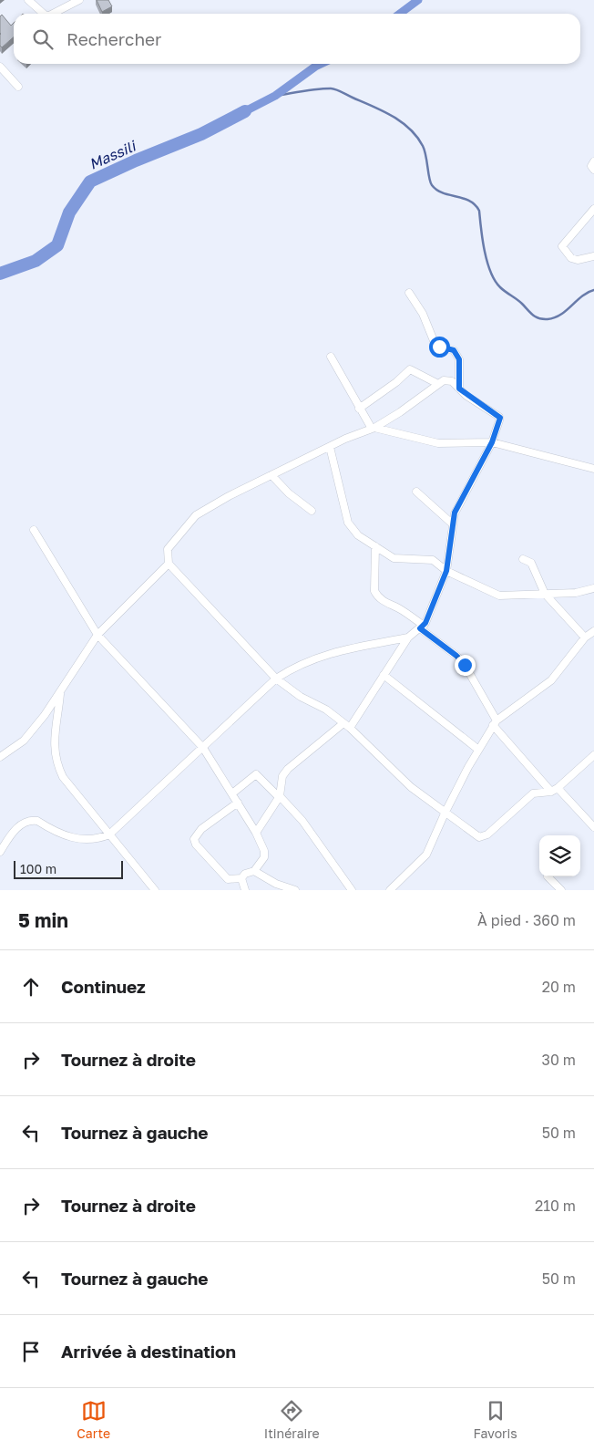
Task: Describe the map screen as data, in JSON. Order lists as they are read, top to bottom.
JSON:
{
  "water": ["Massili"],
  "scale_bar": "100 m",
  "page": {
    "search": "Rechercher",
    "scale": "100 m",
    "heading": ["5 min", "À pied · 360 m"],
    "list": [
      ["Continuez", "20 m"],
      ["Tournez à droite", "30 m"],
      ["Tournez à gauche", "50 m"],
      ["Tournez à droite", "210 m"],
      ["Tournez à gauche", "50 m"],
      "Arrivée à destination"
    ],
    "nav": ["Carte", "Itinéraire", "Favoris"]
  }
}
